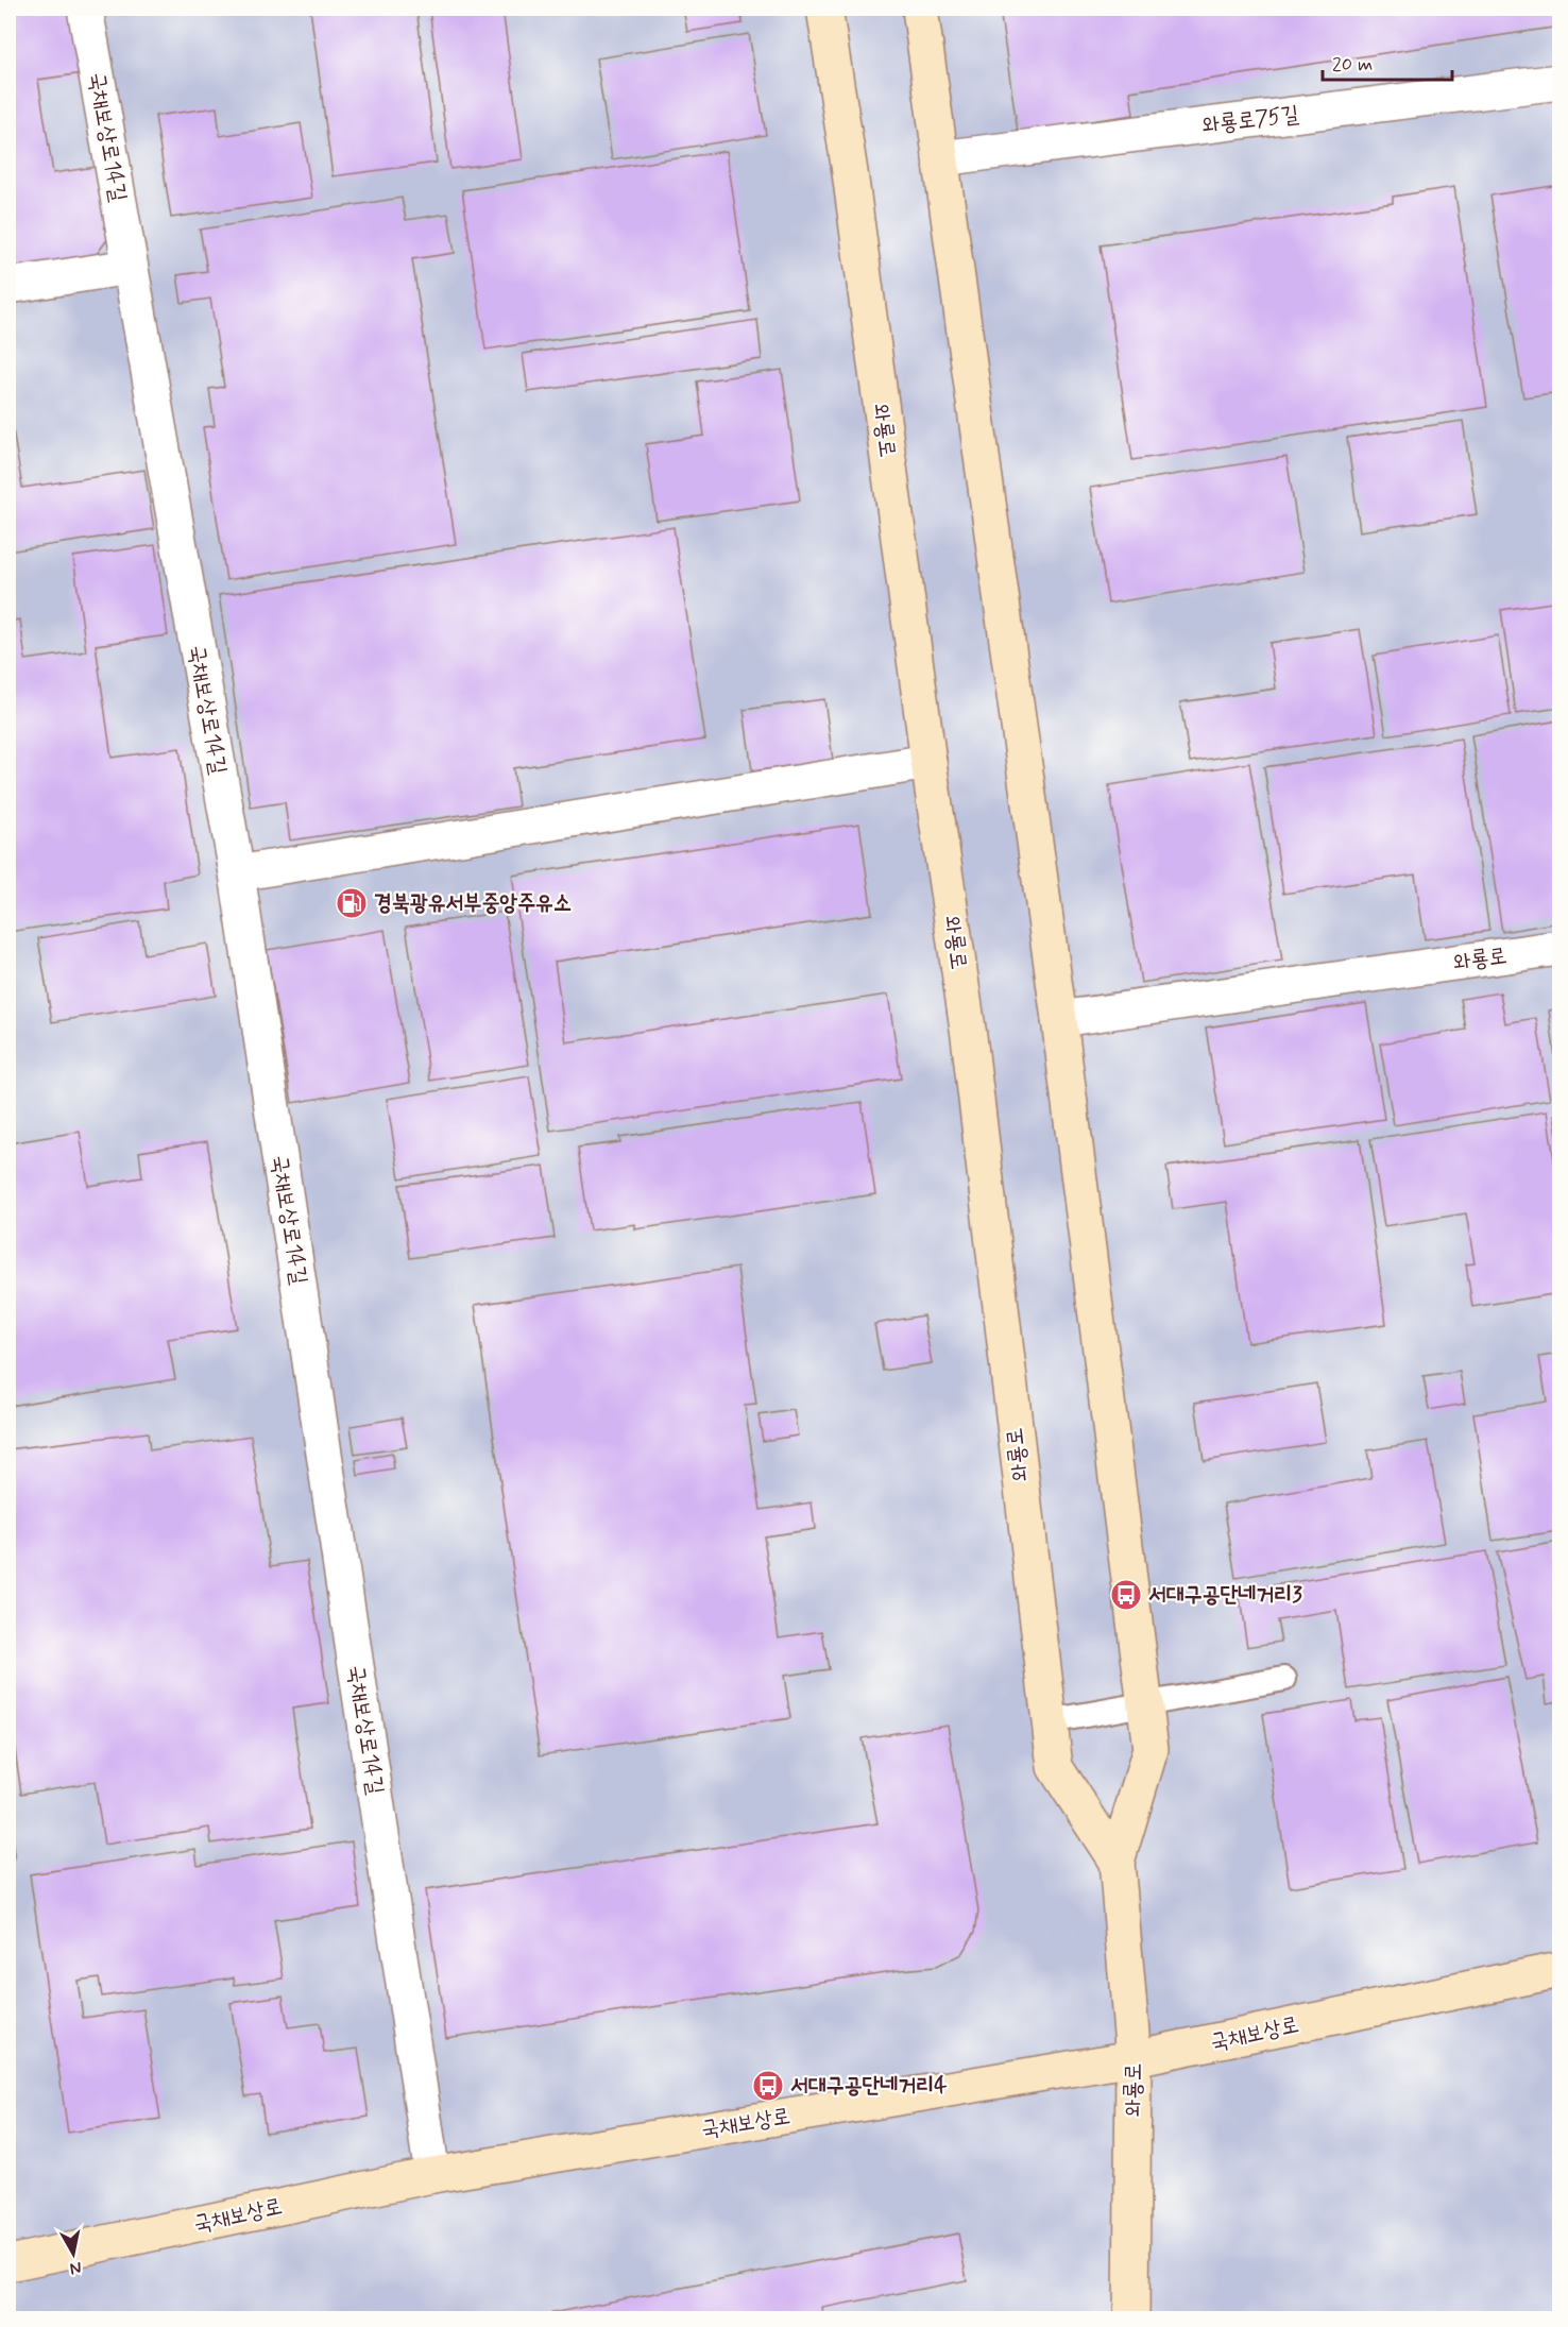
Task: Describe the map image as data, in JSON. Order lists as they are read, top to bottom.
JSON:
{
  "streets": {
    "main road": ["와룡로", "국채보상로"],
    "street": ["와룡로75길", "국채보상로14길"]
  },
  "crossings": [
    ["와룡로75길", "와룡로"],
    ["국채보상로14길", "국채보상로"],
    ["와룡로", "국채보상로"]
  ],
  "places": {
    "fuel station": ["경북광유서부중앙주유소"],
    "bus stop": ["서대구공단네거리3", "서대구공단네거리4"]
  },
  "scale_bar": "20 m",
  "north": "bottom"
}
